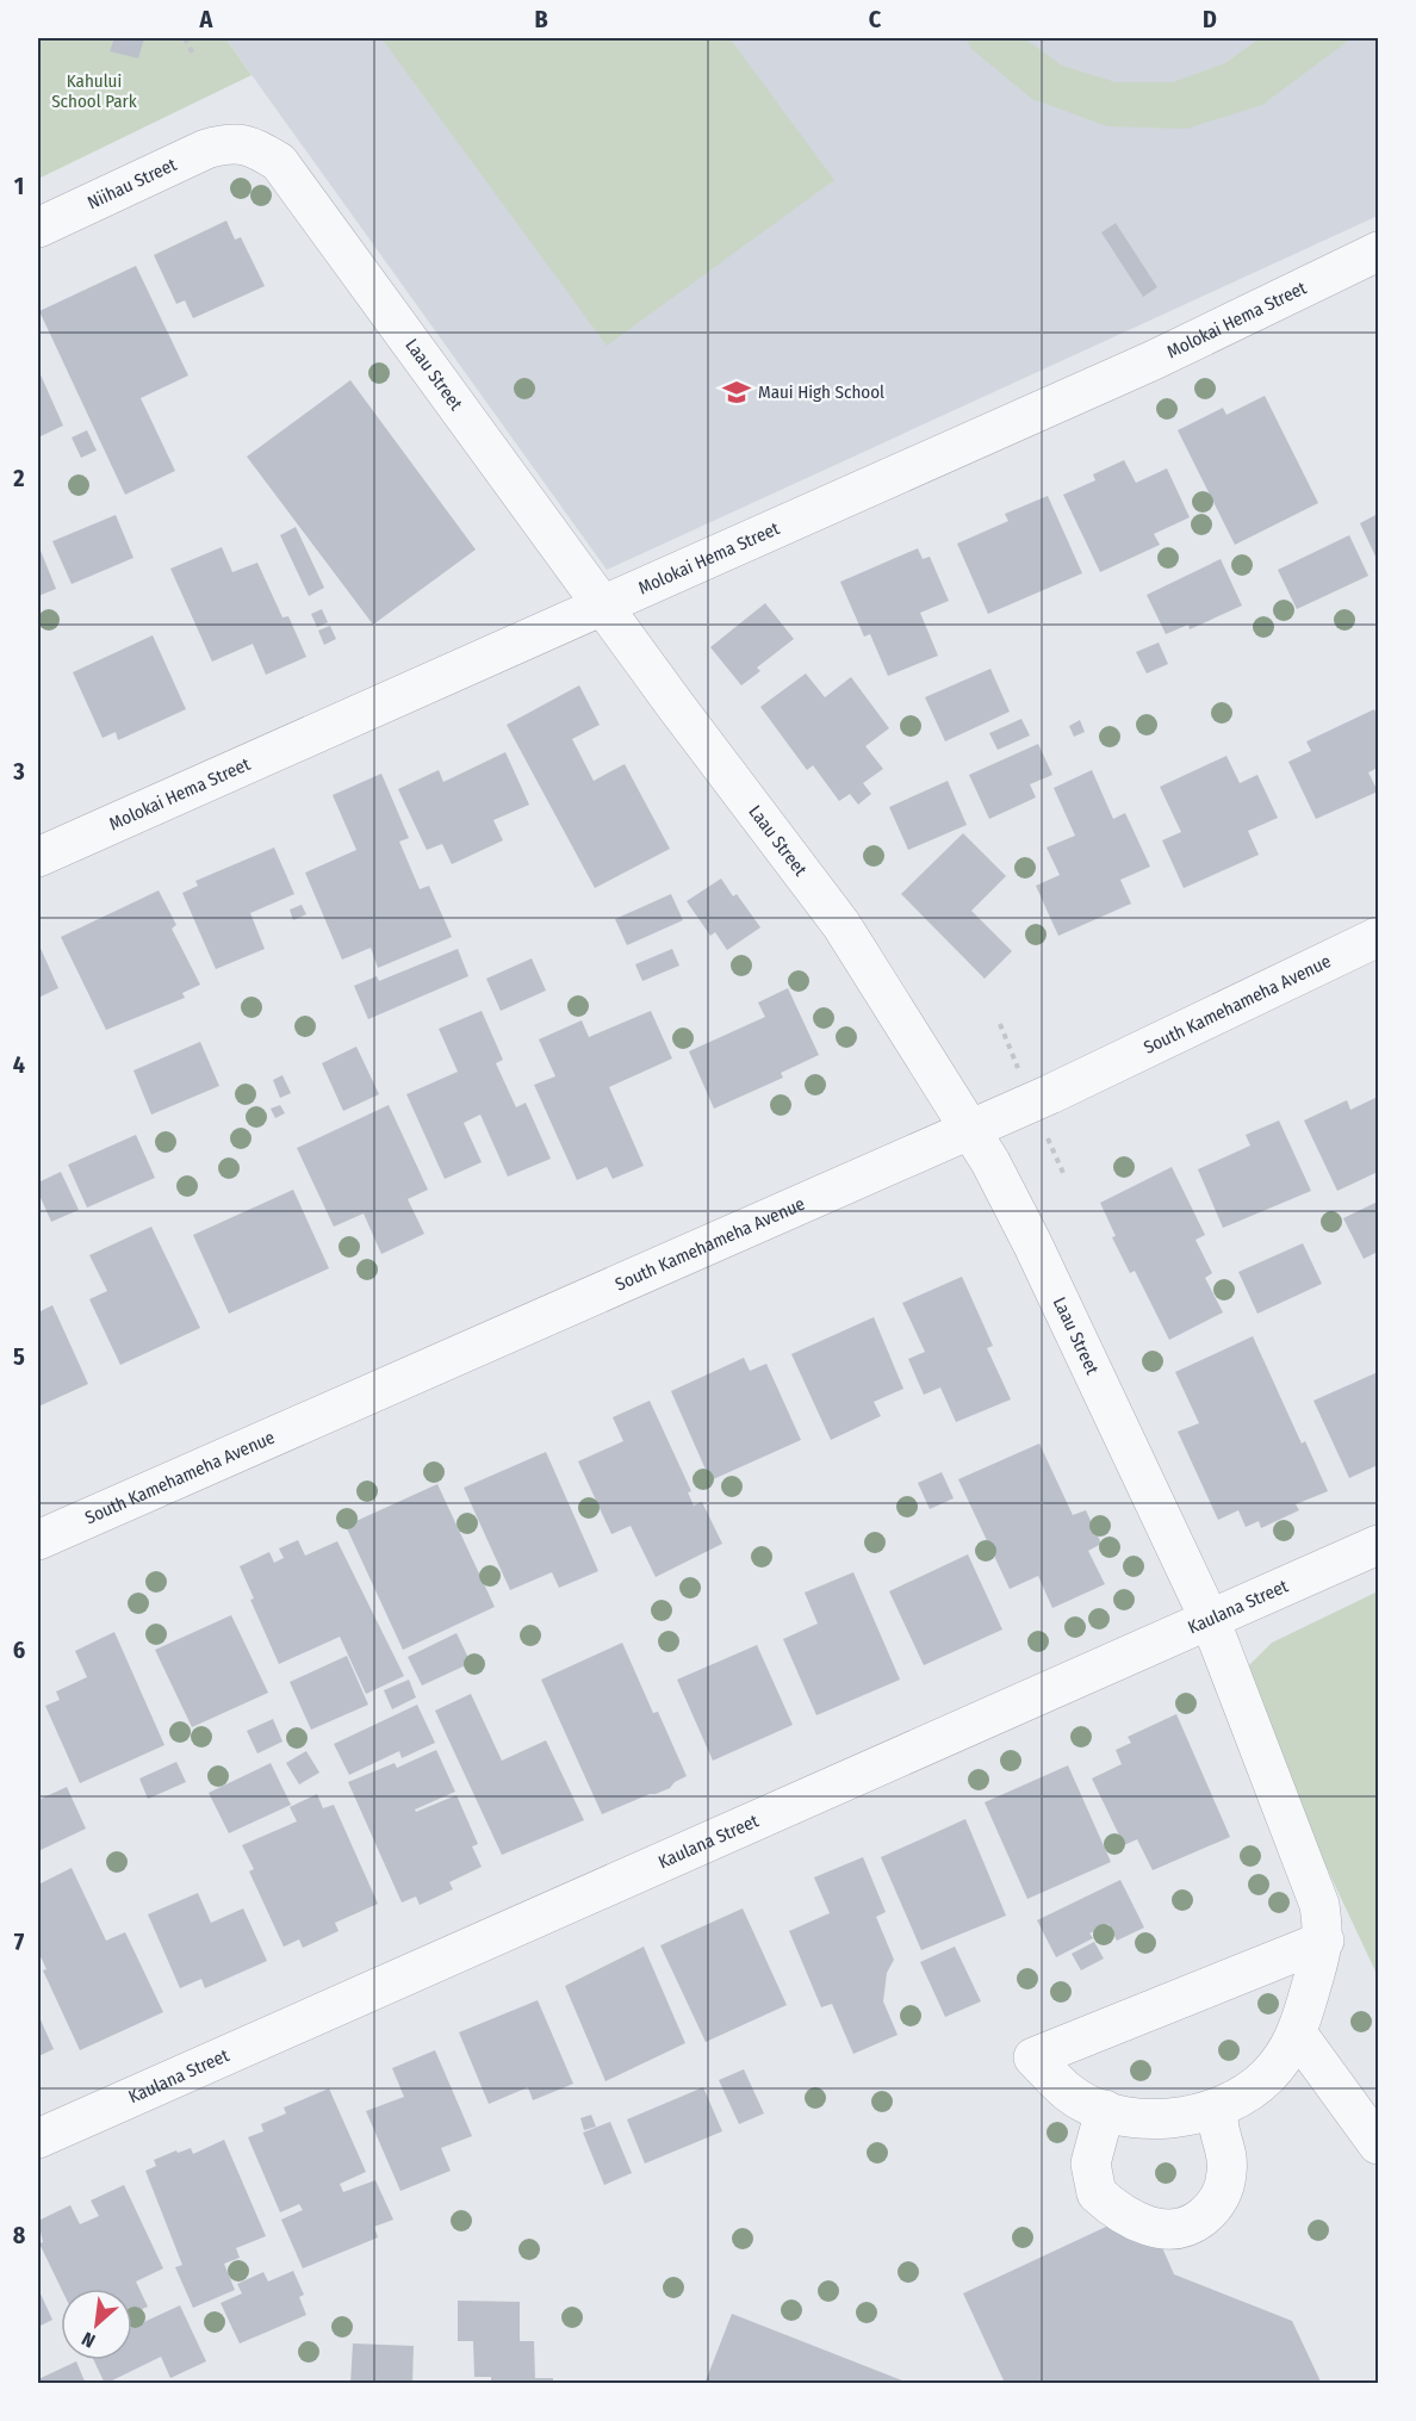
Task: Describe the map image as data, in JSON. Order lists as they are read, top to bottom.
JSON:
{
  "streets": {
    "street": [
      "Niihau Street",
      "Molokai Hema Street",
      "Laau Street",
      "South Kamehameha Avenue",
      "Kaulana Street"
    ]
  },
  "crossings": [
    ["Niihau Street", "Laau Street"],
    ["Molokai Hema Street", "Laau Street"],
    ["Laau Street", "South Kamehameha Avenue"],
    ["Laau Street", "Kaulana Street"]
  ],
  "parks": ["Kahului School Park"],
  "places": {
    "school or university": ["Maui High School"]
  },
  "north": "bottom left",
  "grid": {
    "columns": [
      "A",
      "B",
      "C",
      "D"
    ],
    "rows": [
      "1",
      "2",
      "3",
      "4",
      "5",
      "6",
      "7",
      "8"
    ]
  }
}
